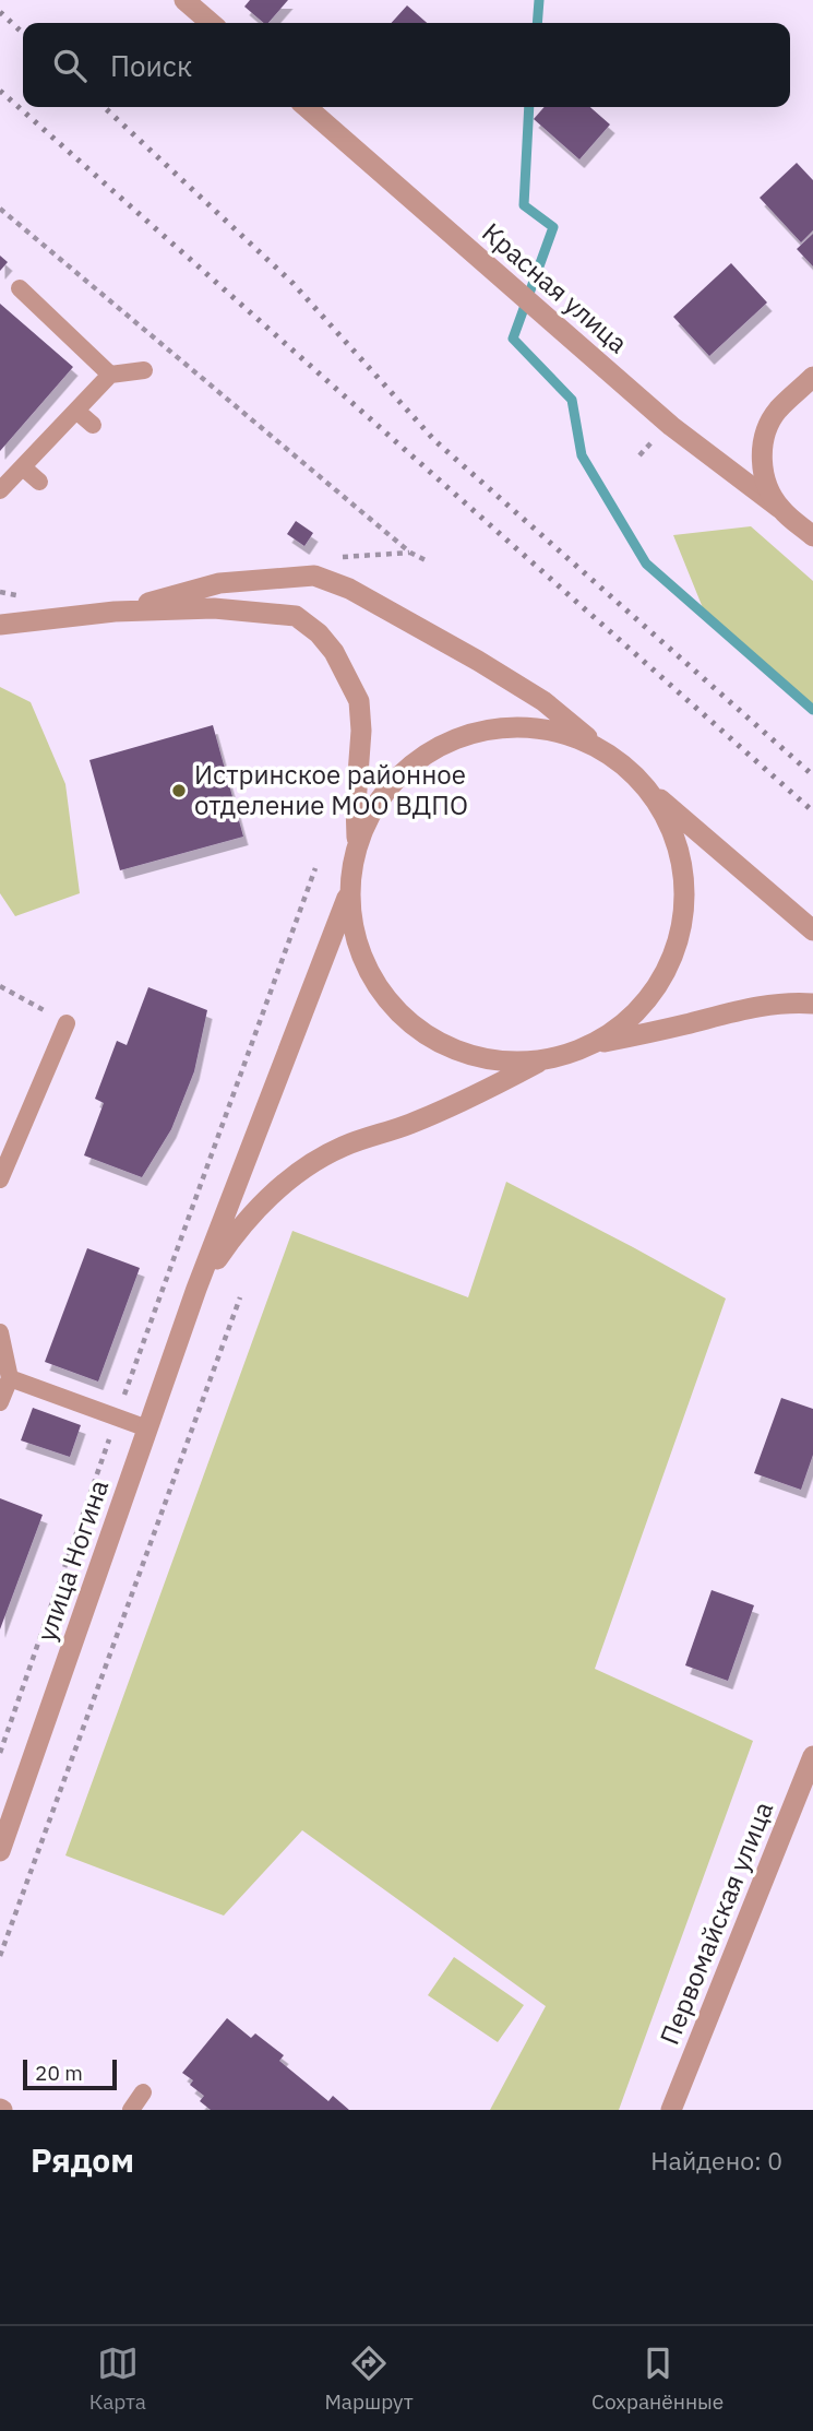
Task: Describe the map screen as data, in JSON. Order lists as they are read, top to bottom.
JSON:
{
  "streets": {
    "street": ["Красная улица", "улица Ногина", "Первомайская улица"]
  },
  "places": ["Истринское районное отделение МОО ВДПО"],
  "scale_bar": "20 m",
  "page": {
    "search": "Поиск",
    "scale": "20 m",
    "heading": ["Рядом", "Найдено: 0"],
    "nav": ["Карта", "Маршрут", "Сохранённые"]
  }
}
